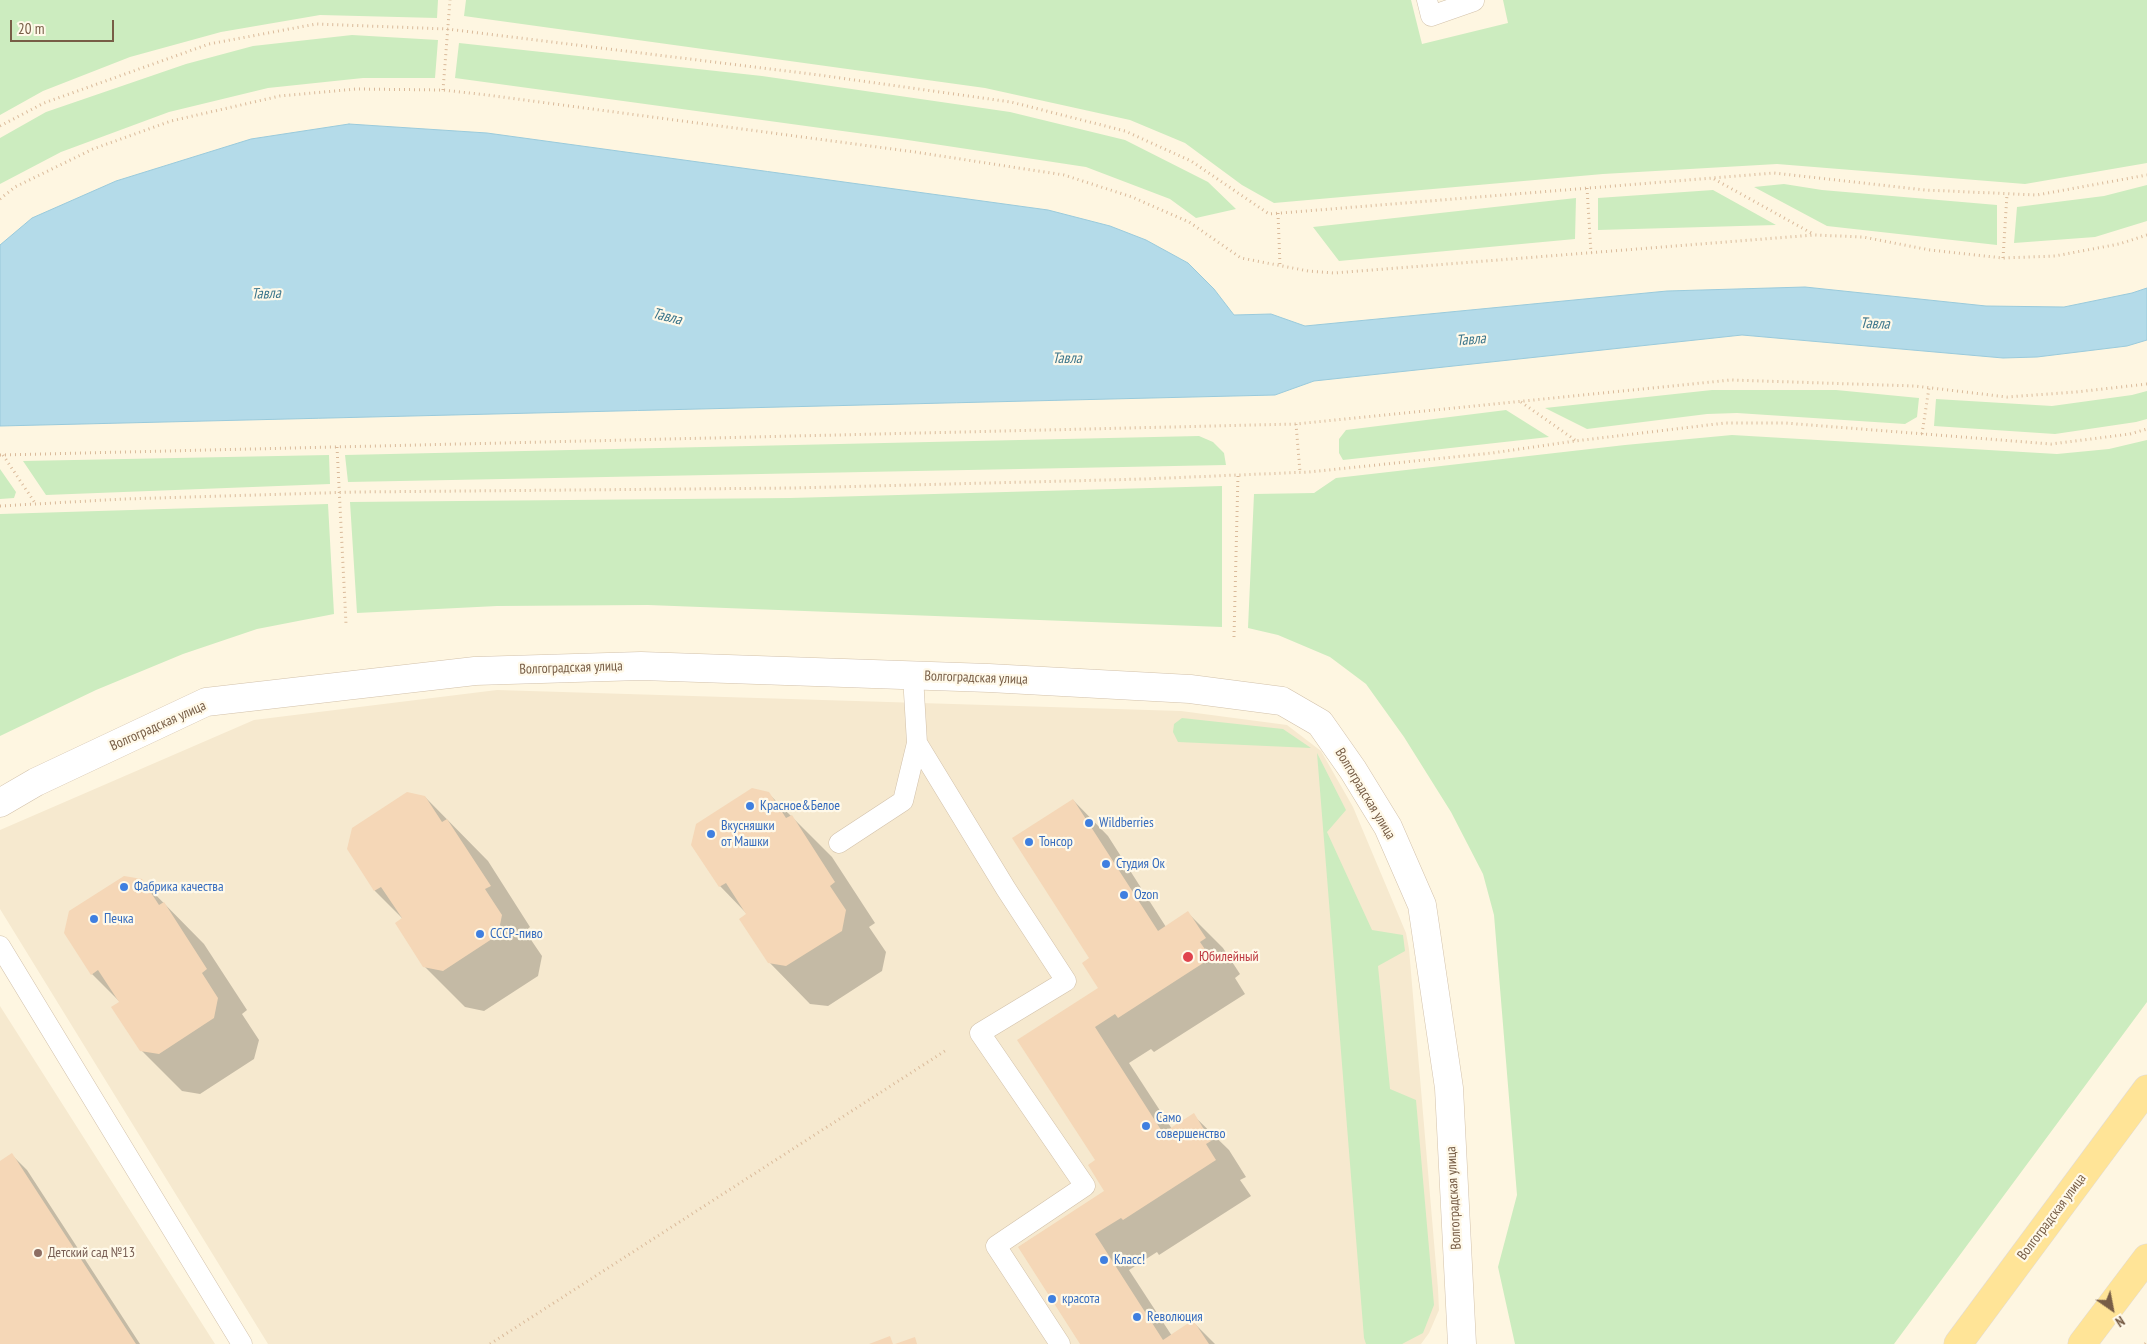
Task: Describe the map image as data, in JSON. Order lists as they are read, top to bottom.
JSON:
{
  "streets": {
    "main road": ["Волгоградская улица"]
  },
  "water": ["Тавла"],
  "places": [
    "Красное&Белое",
    "Wildberries",
    "Вкусняшки от Машки",
    "Тонсор",
    "Студия Ок",
    "Фабрика качества",
    "Ozon",
    "Печка",
    "СССР-пиво",
    "Юбилейный",
    "Само совершенство",
    "Детский сад №13",
    "Класс!",
    "красота",
    "Rеволюция"
  ],
  "scale_bar": "20 m",
  "north": "bottom right"
}
